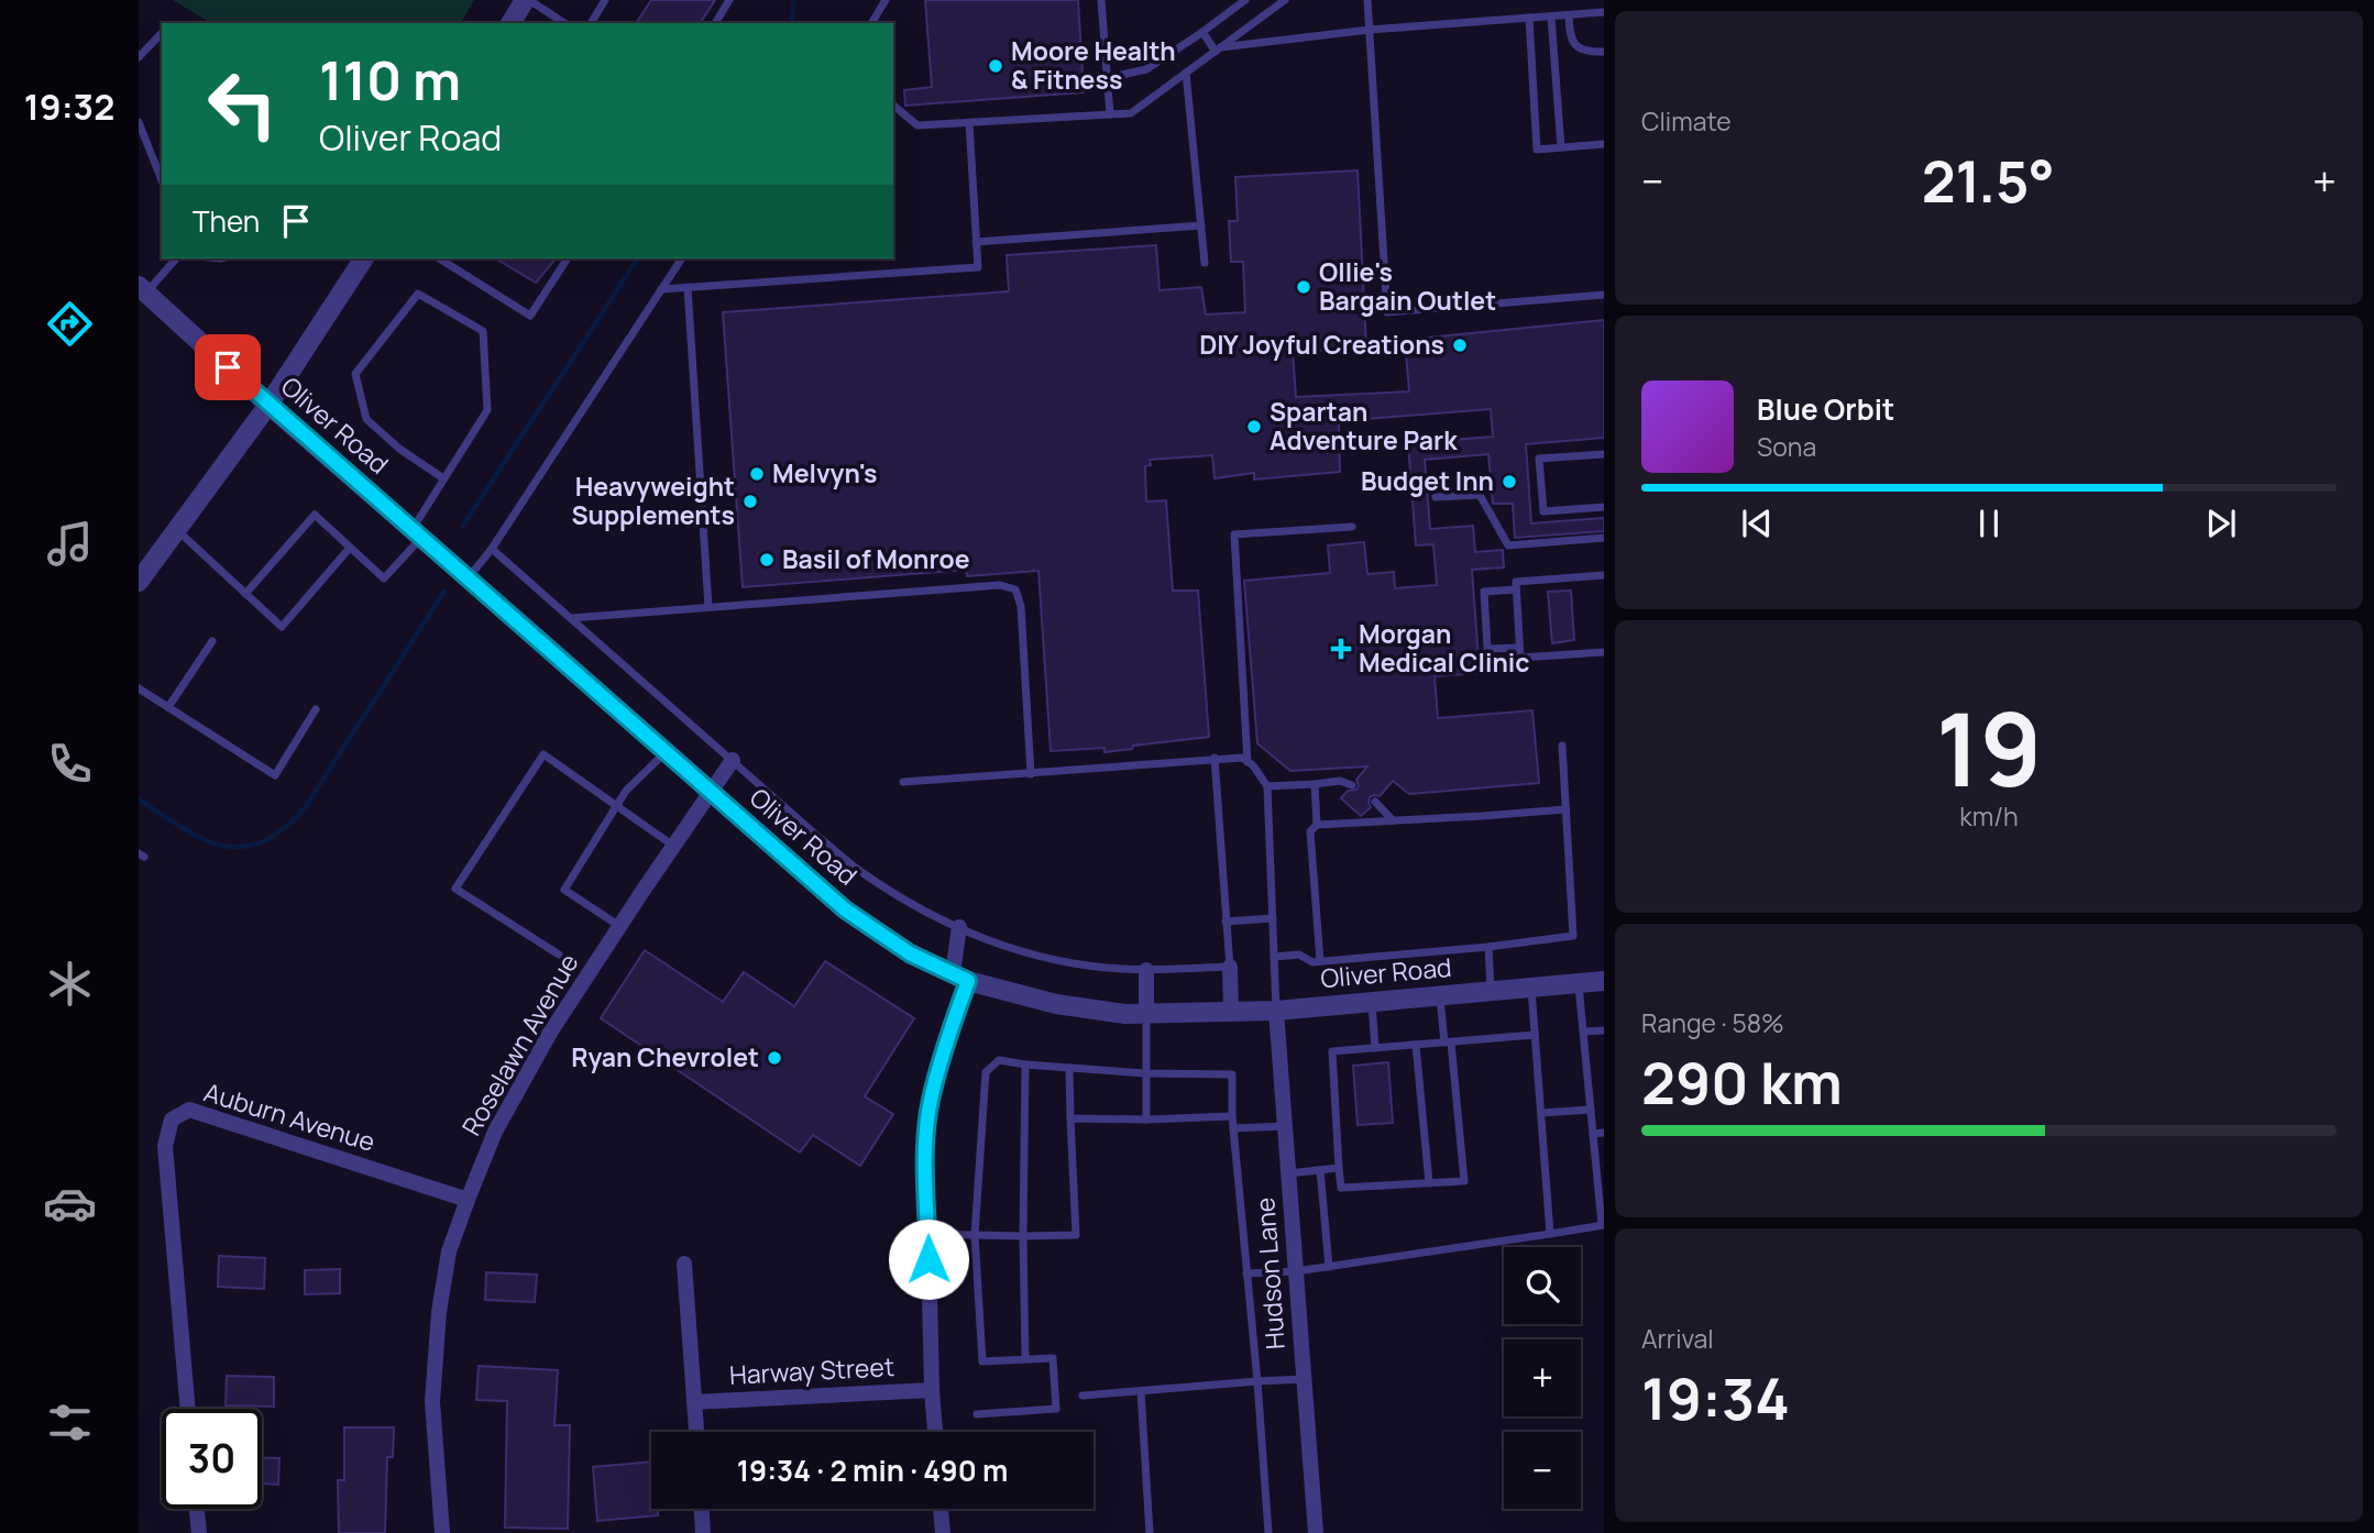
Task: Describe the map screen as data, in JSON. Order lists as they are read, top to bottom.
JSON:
{
  "streets": {
    "street": [
      "Oliver Road",
      "Roselawn Avenue",
      "Auburn Avenue",
      "Hudson Lane",
      "Harway Street"
    ]
  },
  "crossings": [
    ["Oliver Road", "Roselawn Avenue"],
    ["Oliver Road", "Hudson Lane"],
    ["Roselawn Avenue", "Auburn Avenue"]
  ],
  "places": {
    "other": [
      "Moore Health & Fitness",
      "Ollie's Bargain Outlet",
      "DIY Joyful Creations",
      "Spartan Adventure Park",
      "Melvyn's",
      "Budget Inn",
      "Heavyweight Supplements",
      "Basil of Monroe",
      "Ryan Chevrolet"
    ],
    "health": ["Morgan Medical Clinic"]
  },
  "page": {
    "tabs": "19:32",
    "tile": [
      "Climate",
      ["19", "km/h"],
      ["Range · 58%", "290 km"],
      ["Arrival", "19:34"]
    ],
    "turn": ["110 m", "Oliver Road"],
    "heat": ["−", "21.5°", "+"],
    "then": "Then",
    "song": ["Blue Orbit", "Sona"],
    "map_buttons": ["+", "−"],
    "limit": "30",
    "trip": "19:34 · 2 min · 490 m"
  }
}
